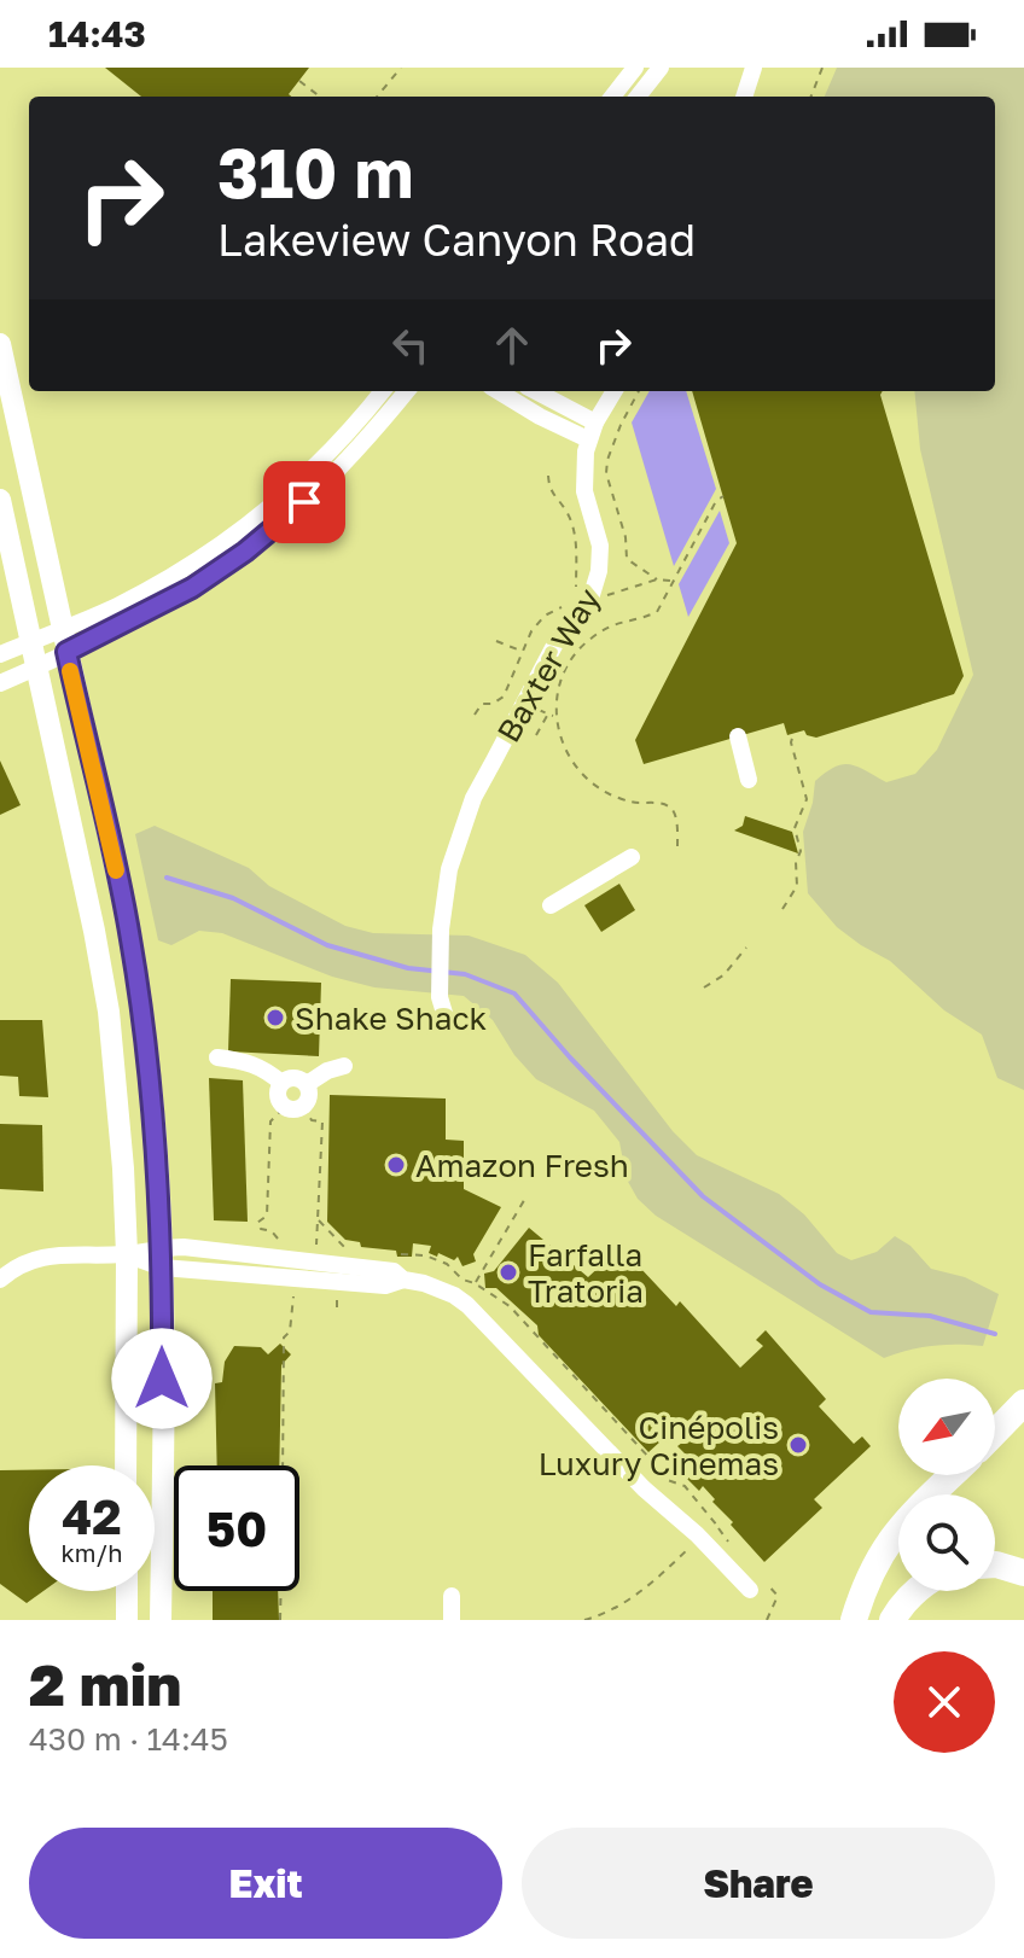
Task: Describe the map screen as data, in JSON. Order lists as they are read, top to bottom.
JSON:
{
  "streets": {
    "street": ["Baxter Way"]
  },
  "places": [
    "Shake Shack",
    "Amazon Fresh",
    "Farfalla Tratoria",
    "Cinépolis Luxury Cinemas"
  ],
  "north": "bottom left",
  "page": {
    "status": "14:43",
    "turn": ["310 m", "Lakeview Canyon Road"],
    "speed": "42 km/h",
    "limit": "50",
    "heading": ["2 min", "430 m · 14:45"],
    "buttons": ["Exit", "Share"]
  }
}
